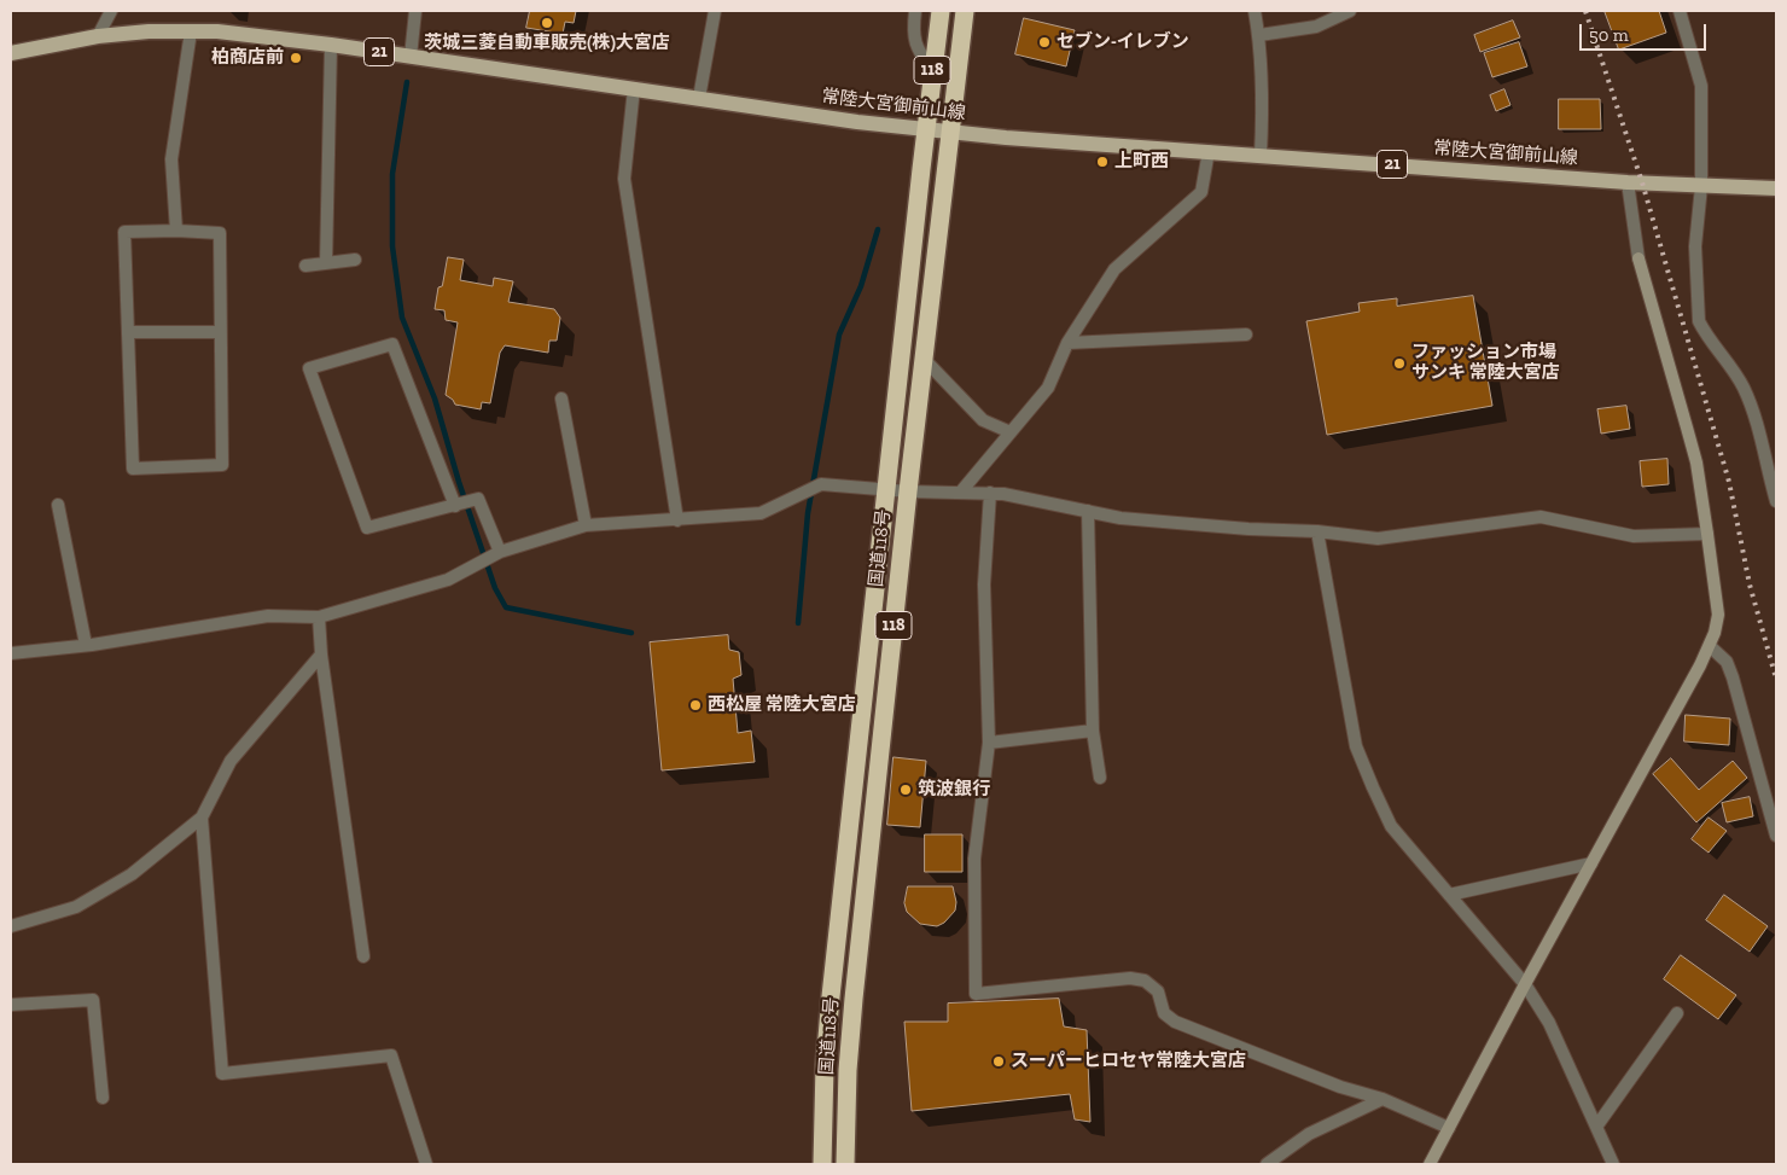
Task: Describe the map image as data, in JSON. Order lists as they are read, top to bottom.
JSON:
{
  "streets": {
    "highway": ["118", "国道118号"],
    "main road": ["21", "常陸大宮御前山線"]
  },
  "crossings": [
    ["常陸大宮御前山線", "国道118号"]
  ],
  "places": [
    "茨城三菱自動車販売(株)大宮店",
    "セブン-イレブン",
    "柏商店前",
    "上町西",
    "ファッション市場 サンキ 常陸大宮店",
    "西松屋 常陸大宮店",
    "筑波銀行",
    "スーパーヒロセヤ常陸大宮店"
  ],
  "scale_bar": "50 m"
}
